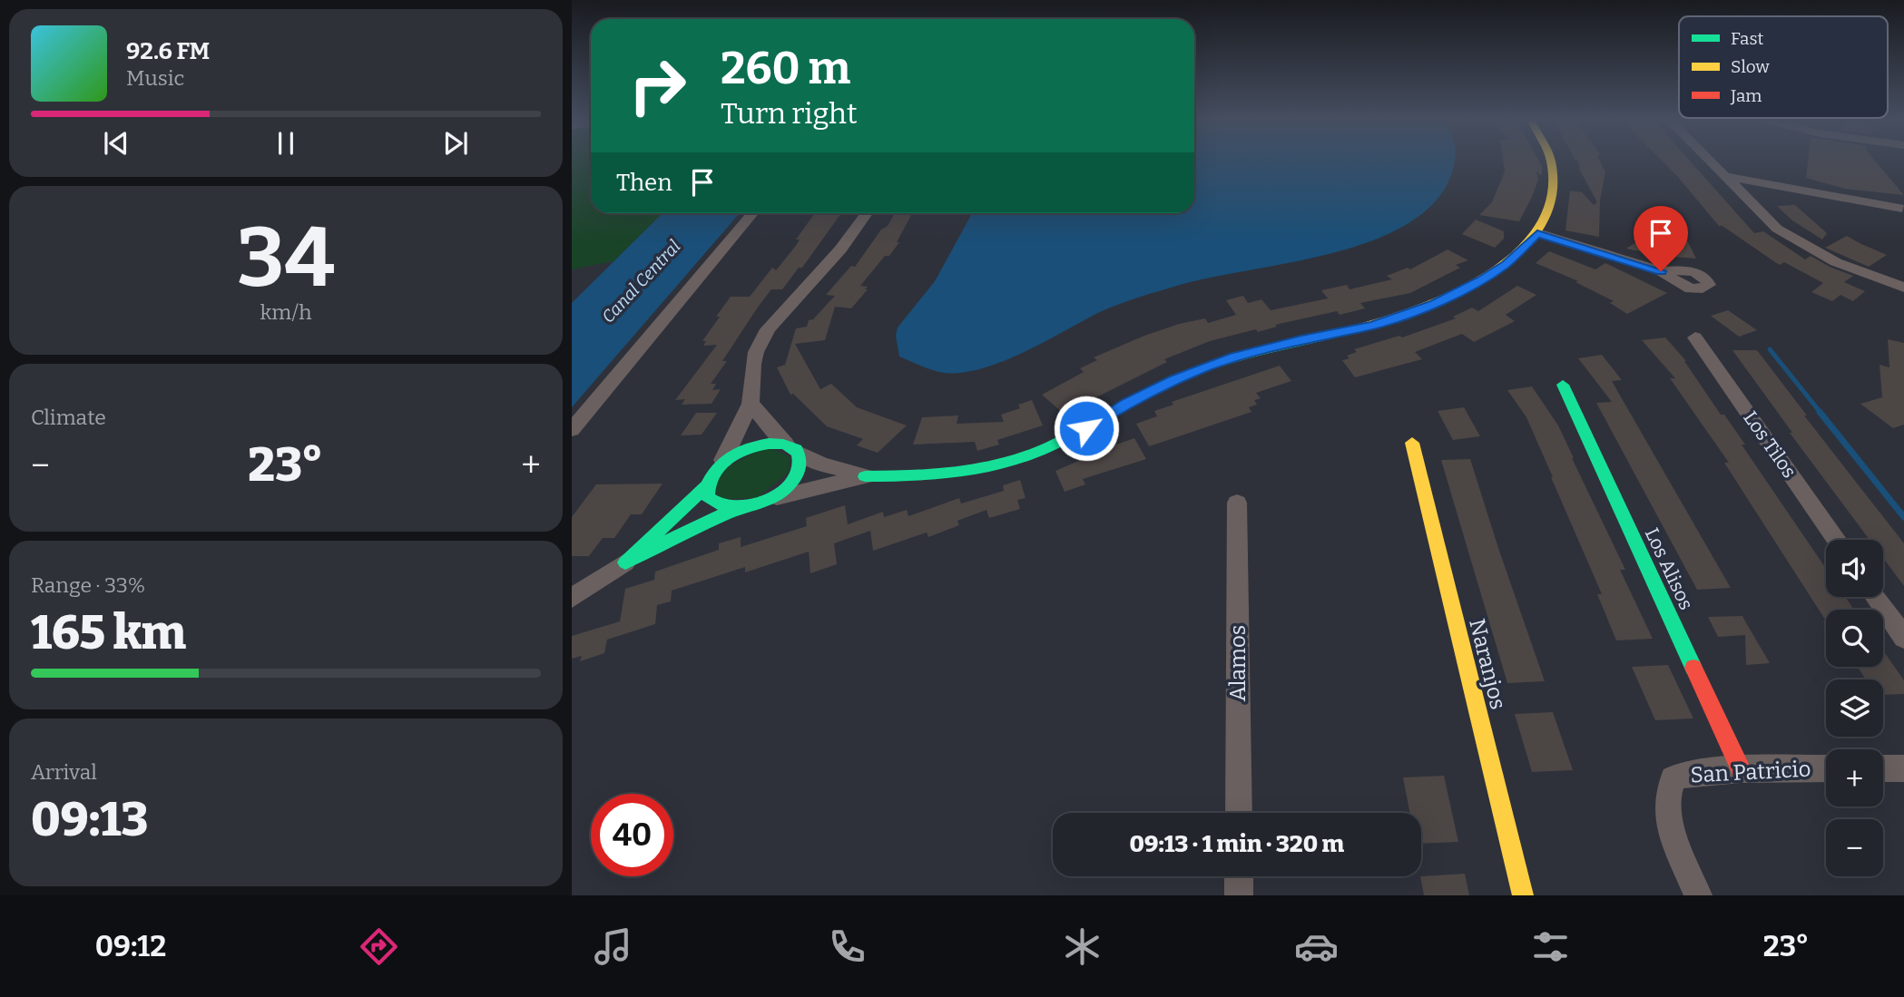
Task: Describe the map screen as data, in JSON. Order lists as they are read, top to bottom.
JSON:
{
  "streets": {
    "street": [
      "Los Tilos",
      "Los Alisos",
      "Alamos",
      "Naranjos",
      "San Patricio"
    ]
  },
  "crossings": [
    ["Los Alisos", "San Patricio"]
  ],
  "water": ["Canal Central"],
  "legend": ["Fast", "Slow", "Jam"],
  "page": {
    "turn": ["260 m", "Turn right"],
    "song": ["92.6 FM", "Music"],
    "then": "Then",
    "tile": [
      ["34", "km/h"],
      "Climate",
      ["Range · 33%", "165 km"],
      ["Arrival", "09:13"]
    ],
    "heat": ["−", "23°", "+"],
    "map_buttons": ["+", "−"],
    "limit": "40",
    "trip": "09:13 · 1 min · 320 m",
    "tabs": ["09:12", "23°"]
  }
}
